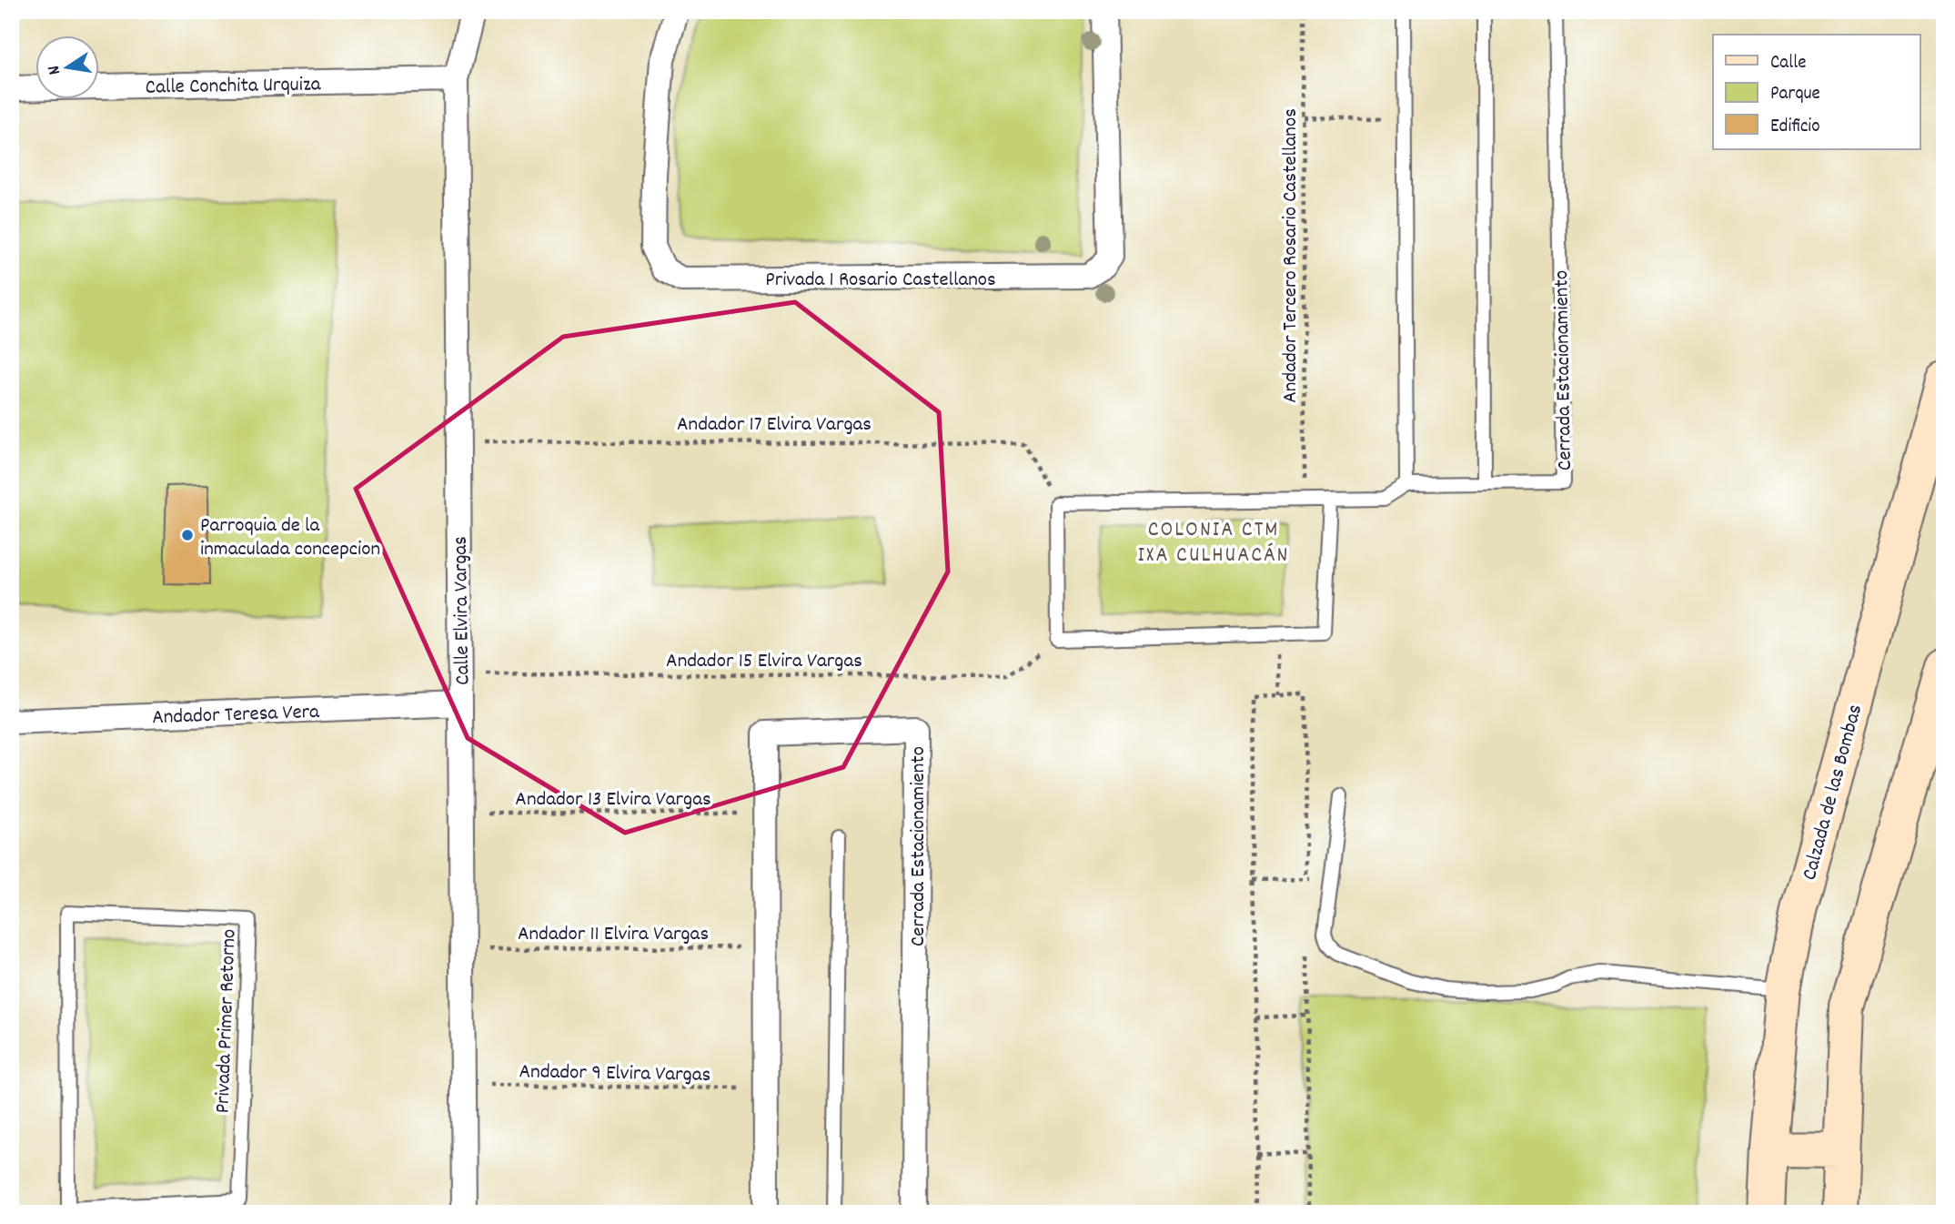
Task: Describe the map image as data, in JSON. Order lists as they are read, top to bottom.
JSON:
{
  "streets": {
    "main road": ["Calzada de las Bombas"],
    "street": [
      "Calle Conchita Urquiza",
      "Privada 1 Rosario Castellanos",
      "Cerrada Estacionamiento",
      "Calle Elvira Vargas",
      "Andador Teresa Vera"
    ],
    "lane": ["Privada Primer Retorno"],
    "path": [
      "Andador Tercero Rosario Castellanos",
      "Andador 17 Elvira Vargas",
      "Andador 15 Elvira Vargas",
      "Andador 13 Elvira Vargas",
      "Andador 11 Elvira Vargas",
      "Andador 9 Elvira Vargas"
    ]
  },
  "crossings": [
    ["Calle Conchita Urquiza", "Calle Elvira Vargas"],
    ["Cerrada Estacionamiento", "Andador 13 Elvira Vargas"],
    ["Cerrada Estacionamiento", "Andador 11 Elvira Vargas"],
    ["Cerrada Estacionamiento", "Andador 9 Elvira Vargas"],
    ["Andador 17 Elvira Vargas", "Calle Elvira Vargas"],
    ["Calle Elvira Vargas", "Andador 15 Elvira Vargas"],
    ["Calle Elvira Vargas", "Andador Teresa Vera"],
    ["Calle Elvira Vargas", "Andador 13 Elvira Vargas"],
    ["Calle Elvira Vargas", "Andador 11 Elvira Vargas"],
    ["Calle Elvira Vargas", "Andador 9 Elvira Vargas"]
  ],
  "districts": ["COLONIA CTM IXA CULHUACÁN"],
  "places": ["Parroquia de la inmaculada concepcion"],
  "legend": ["Calle", "Parque", "Edificio"],
  "north": "left"
}
